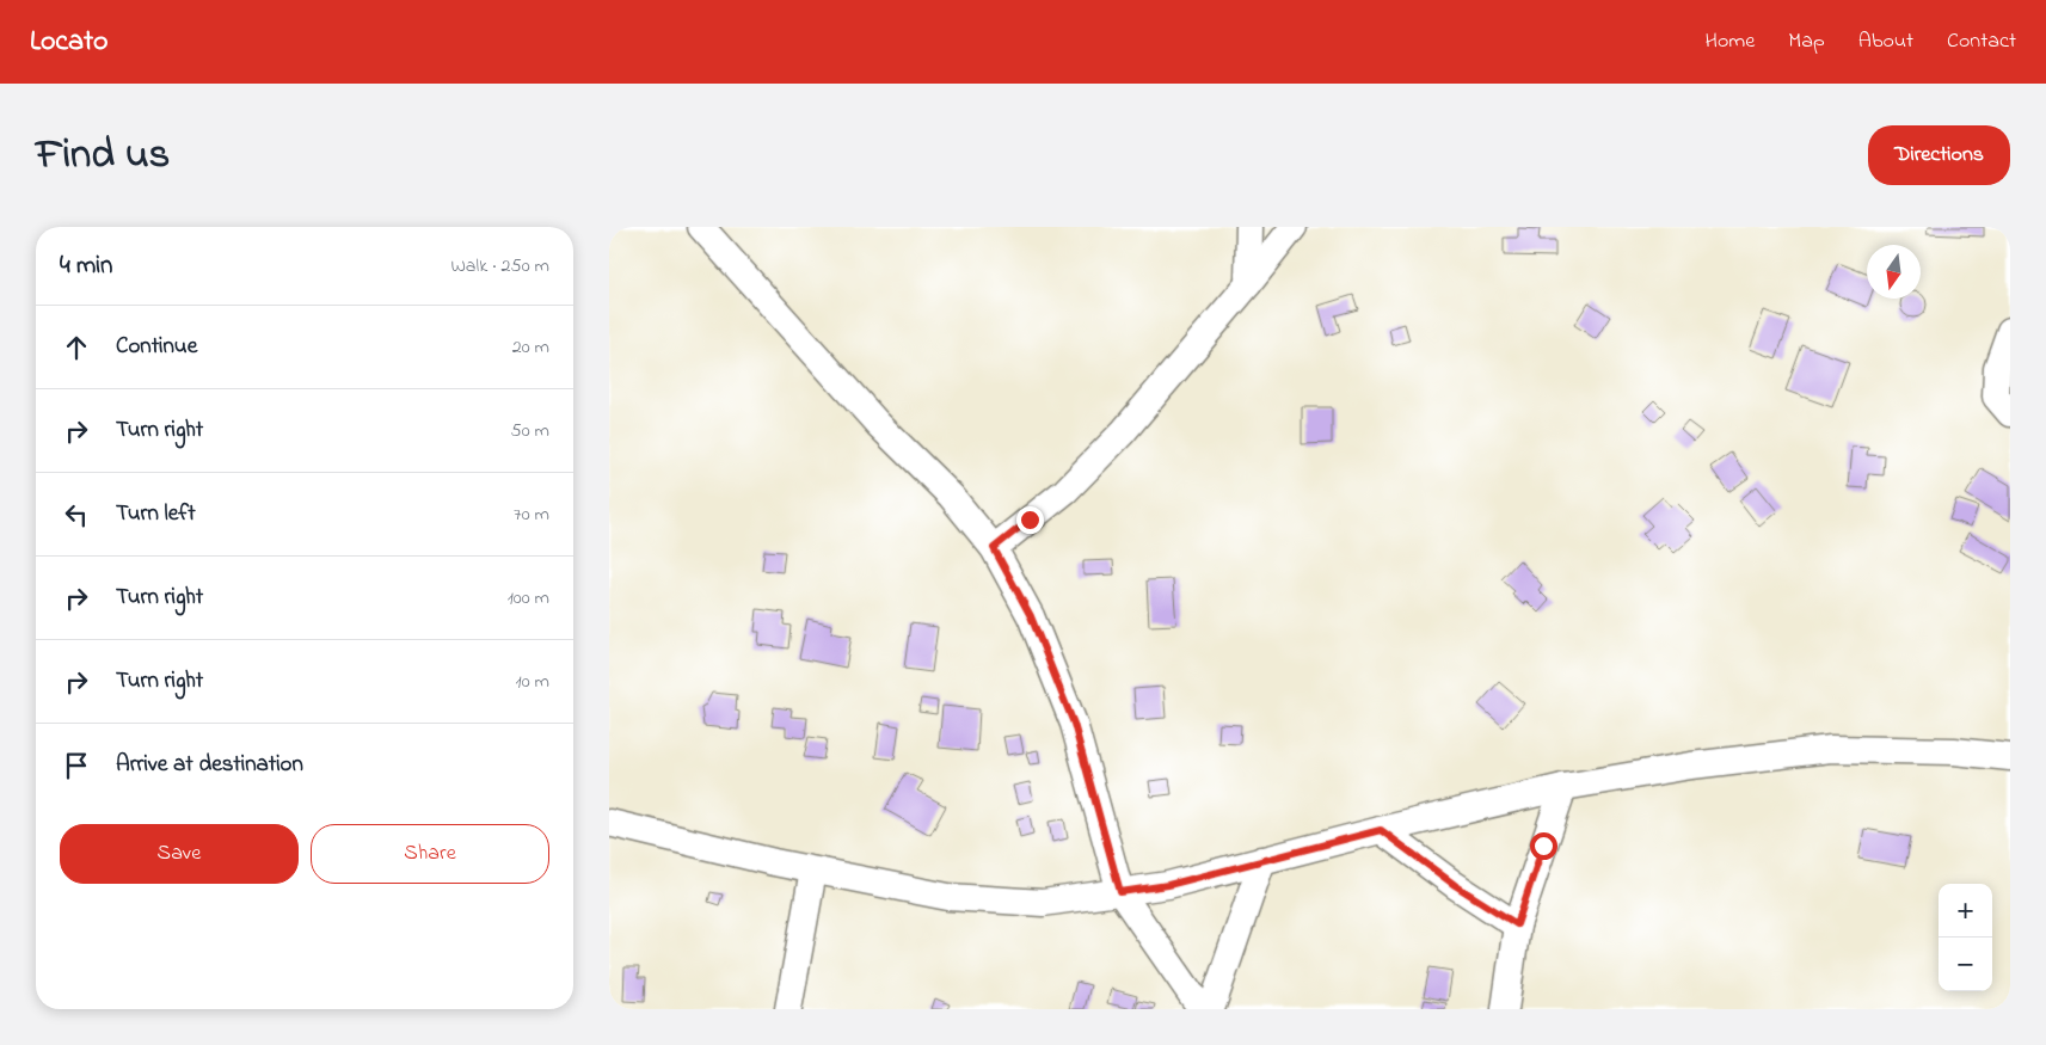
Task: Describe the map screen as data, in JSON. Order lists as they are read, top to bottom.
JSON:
{
  "north": "bottom",
  "page": {
    "header": "Locato",
    "nav": [
      "Home",
      "Map",
      "About",
      "Contact"
    ],
    "title": "Find us",
    "buttons": [
      "Directions",
      ["Save", "Share"]
    ],
    "heading": ["4 min", "Walk · 250 m"],
    "list": [
      ["Continue", "20 m"],
      ["Turn right", "50 m"],
      ["Turn left", "70 m"],
      ["Turn right", "100 m"],
      ["Turn right", "10 m"],
      "Arrive at destination"
    ],
    "map_buttons": ["+", "−"]
  }
}
